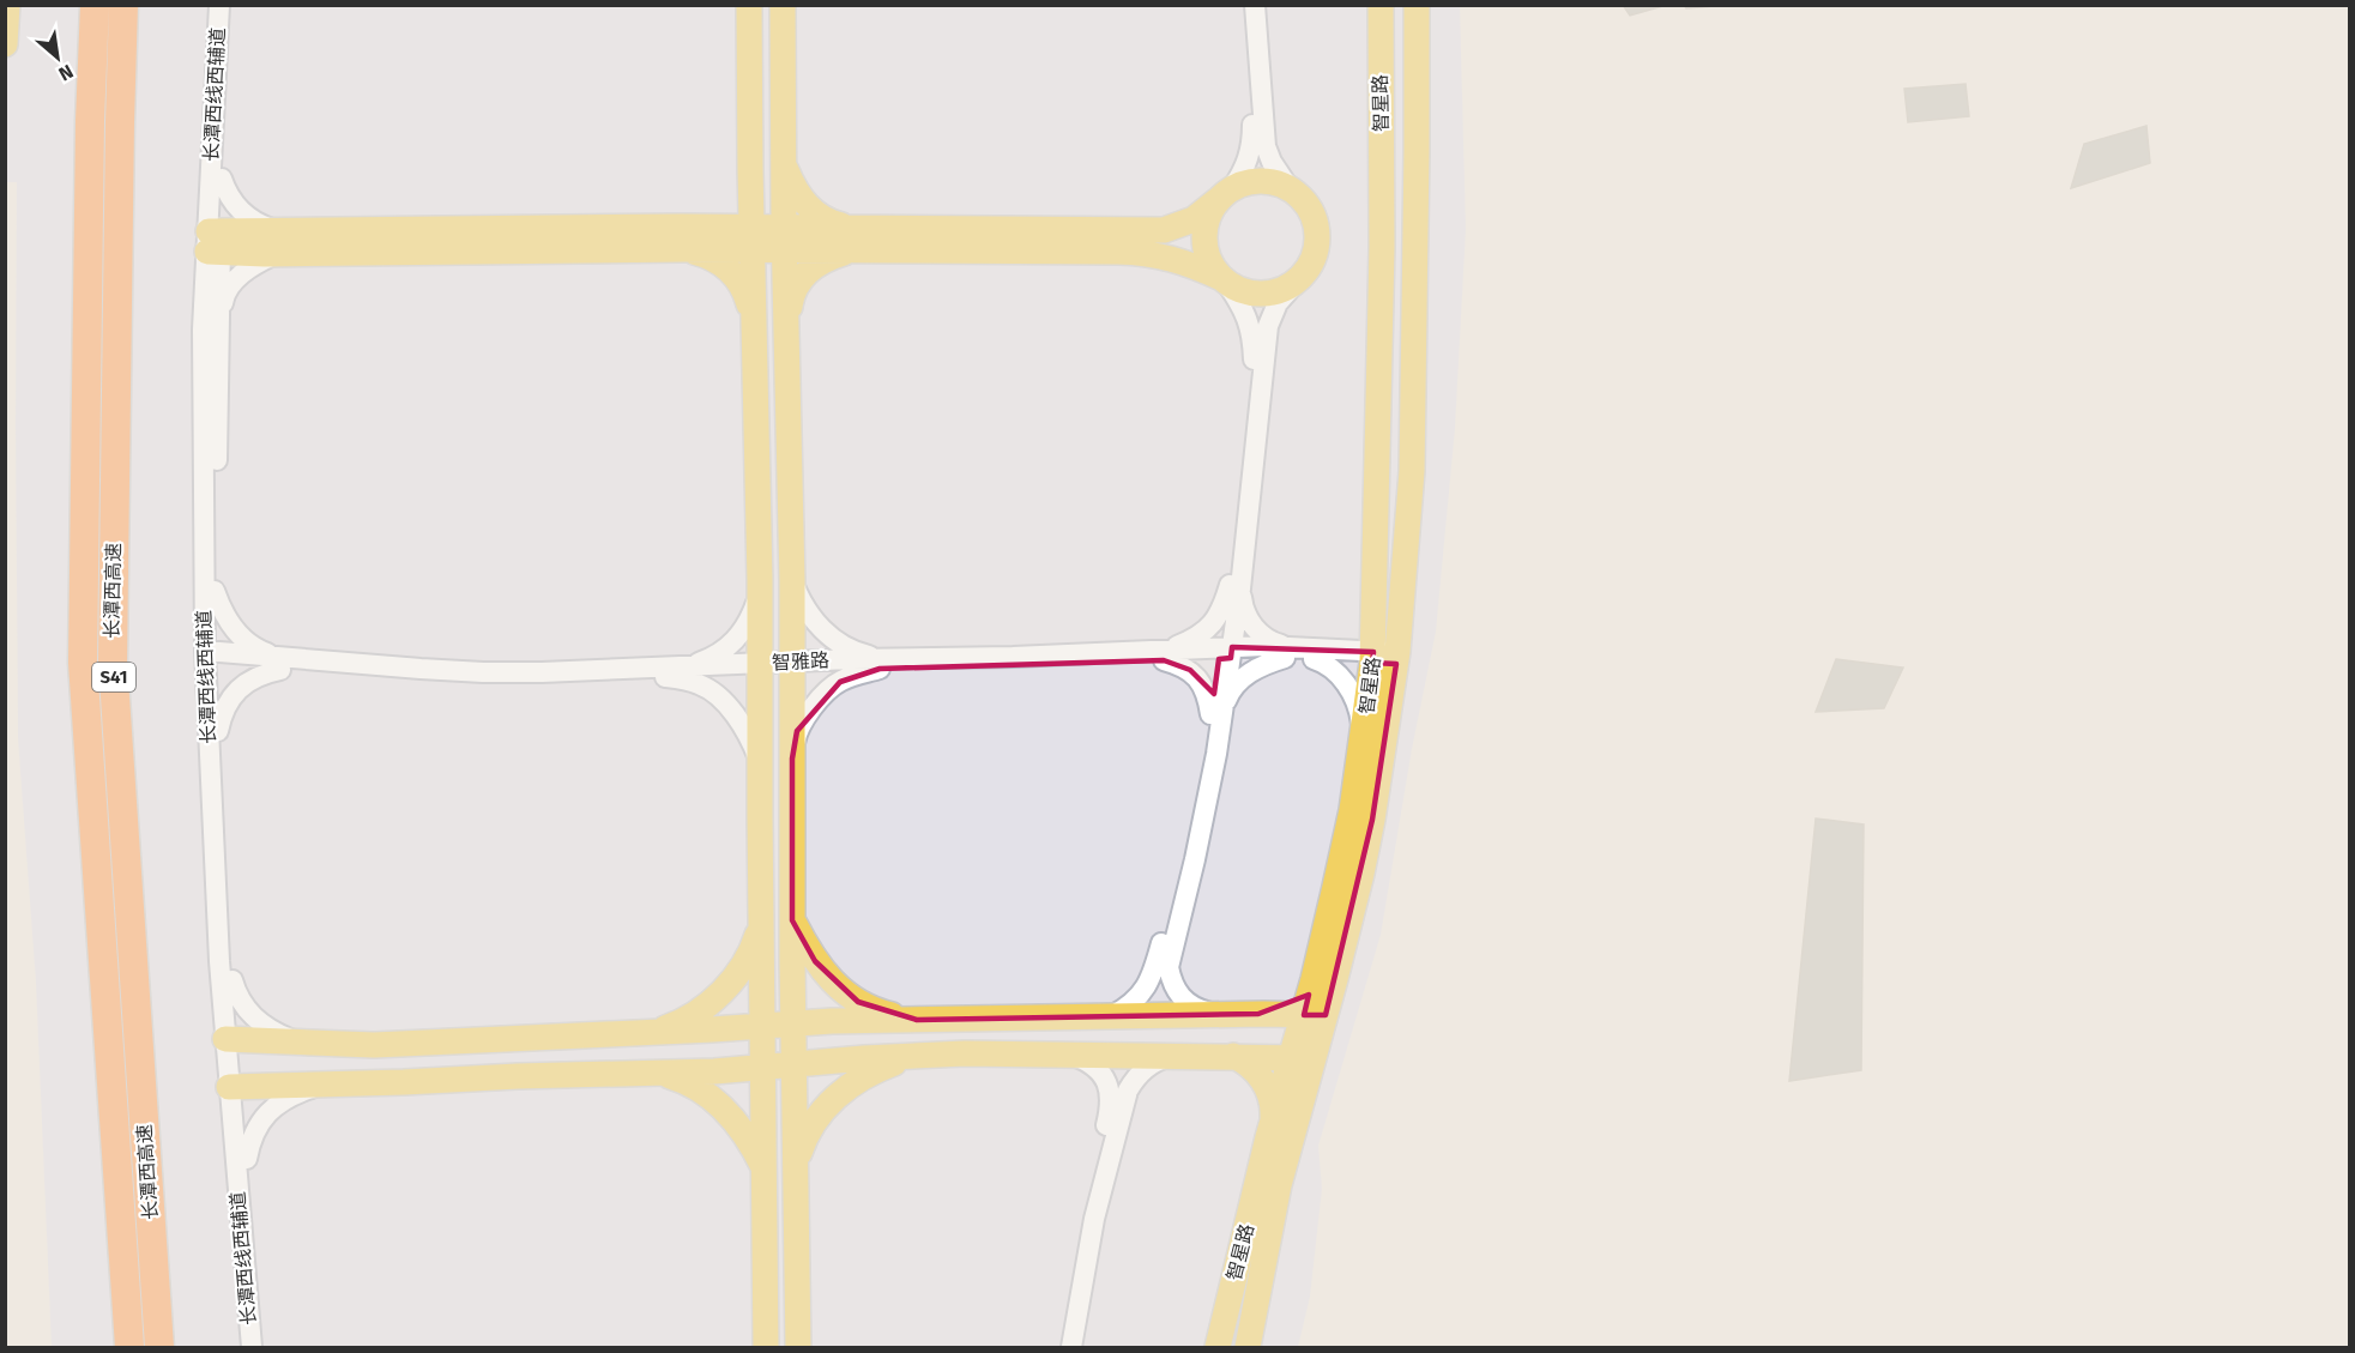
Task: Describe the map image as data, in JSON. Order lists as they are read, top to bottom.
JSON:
{
  "streets": {
    "highway": ["长潭西高速", "S41"],
    "main road": ["智星路"],
    "street": ["长潭西线西辅道", "智雅路"]
  },
  "crossings": [
    ["长潭西线西辅道", "智雅路"],
    ["智星路", "智雅路"]
  ],
  "north": "bottom right"
}
